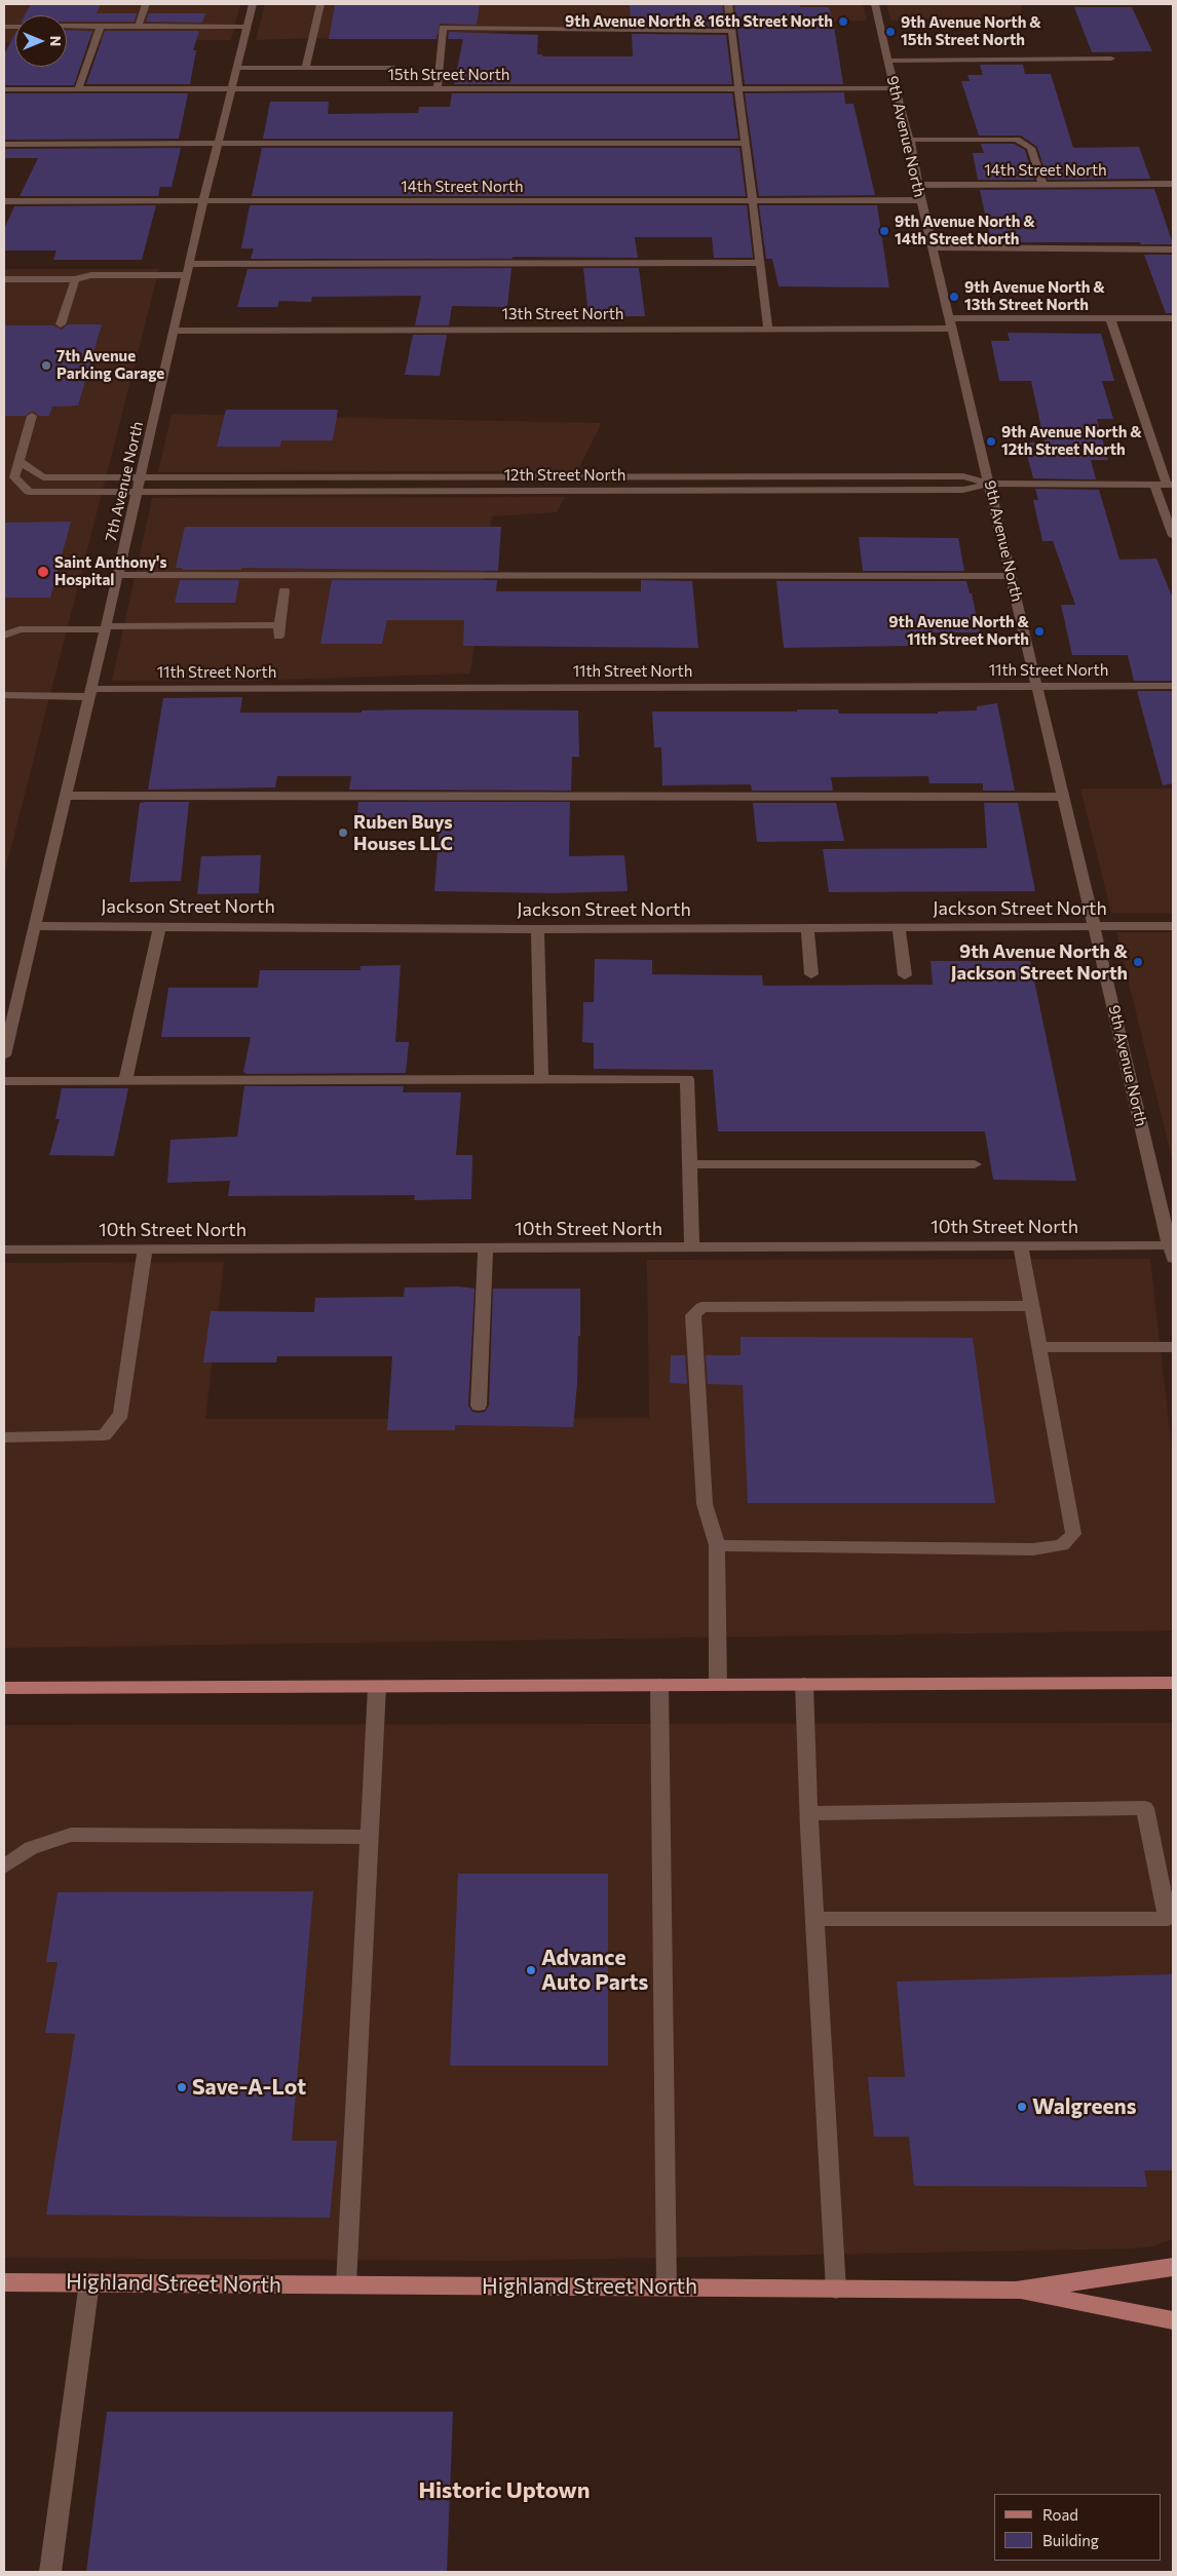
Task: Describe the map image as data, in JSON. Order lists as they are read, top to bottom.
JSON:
{
  "streets": {
    "main road": ["Highland Street North"],
    "street": [
      "15th Street North",
      "9th Avenue North",
      "14th Street North",
      "13th Street North",
      "12th Street North",
      "7th Avenue North",
      "11th Street North",
      "Jackson Street North",
      "10th Street North"
    ]
  },
  "crossings": [
    ["15th Street North", "9th Avenue North"],
    ["15th Street North", "7th Avenue North"],
    ["9th Avenue North", "14th Street North"],
    ["9th Avenue North", "13th Street North"],
    ["9th Avenue North", "12th Street North"],
    ["9th Avenue North", "11th Street North"],
    ["9th Avenue North", "Jackson Street North"],
    ["9th Avenue North", "10th Street North"],
    ["14th Street North", "7th Avenue North"],
    ["13th Street North", "7th Avenue North"],
    ["12th Street North", "7th Avenue North"],
    ["7th Avenue North", "11th Street North"],
    ["7th Avenue North", "Jackson Street North"]
  ],
  "districts": ["Historic Uptown"],
  "places": [
    "9th Avenue North & 16th Street North",
    "9th Avenue North & 15th Street North",
    "9th Avenue North & 14th Street North",
    "9th Avenue North & 13th Street North",
    "7th Avenue Parking Garage",
    "9th Avenue North & 12th Street North",
    "Saint Anthony's Hospital",
    "9th Avenue North & 11th Street North",
    "Ruben Buys Houses LLC",
    "9th Avenue North & Jackson Street North",
    "Advance Auto Parts",
    "Save-A-Lot",
    "Walgreens"
  ],
  "legend": ["Road", "Building"],
  "north": "right"
}
